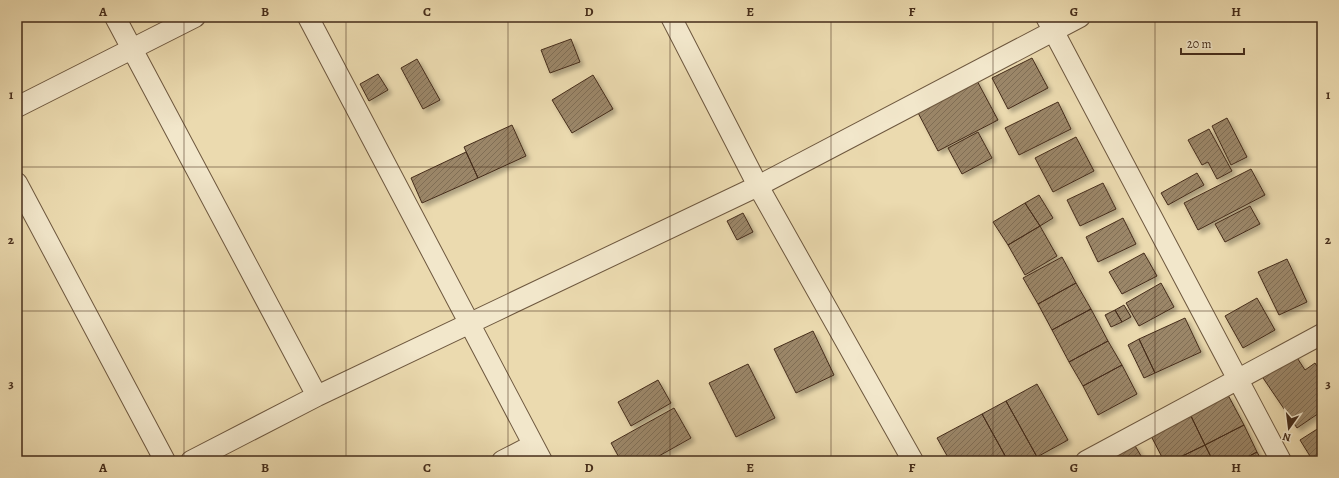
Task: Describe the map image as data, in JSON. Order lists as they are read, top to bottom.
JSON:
{
  "scale_bar": "20 m",
  "north": "bottom",
  "grid": {
    "columns": [
      "A",
      "B",
      "C",
      "D",
      "E",
      "F",
      "G",
      "H"
    ],
    "rows": ["1", "2", "3"]
  }
}
